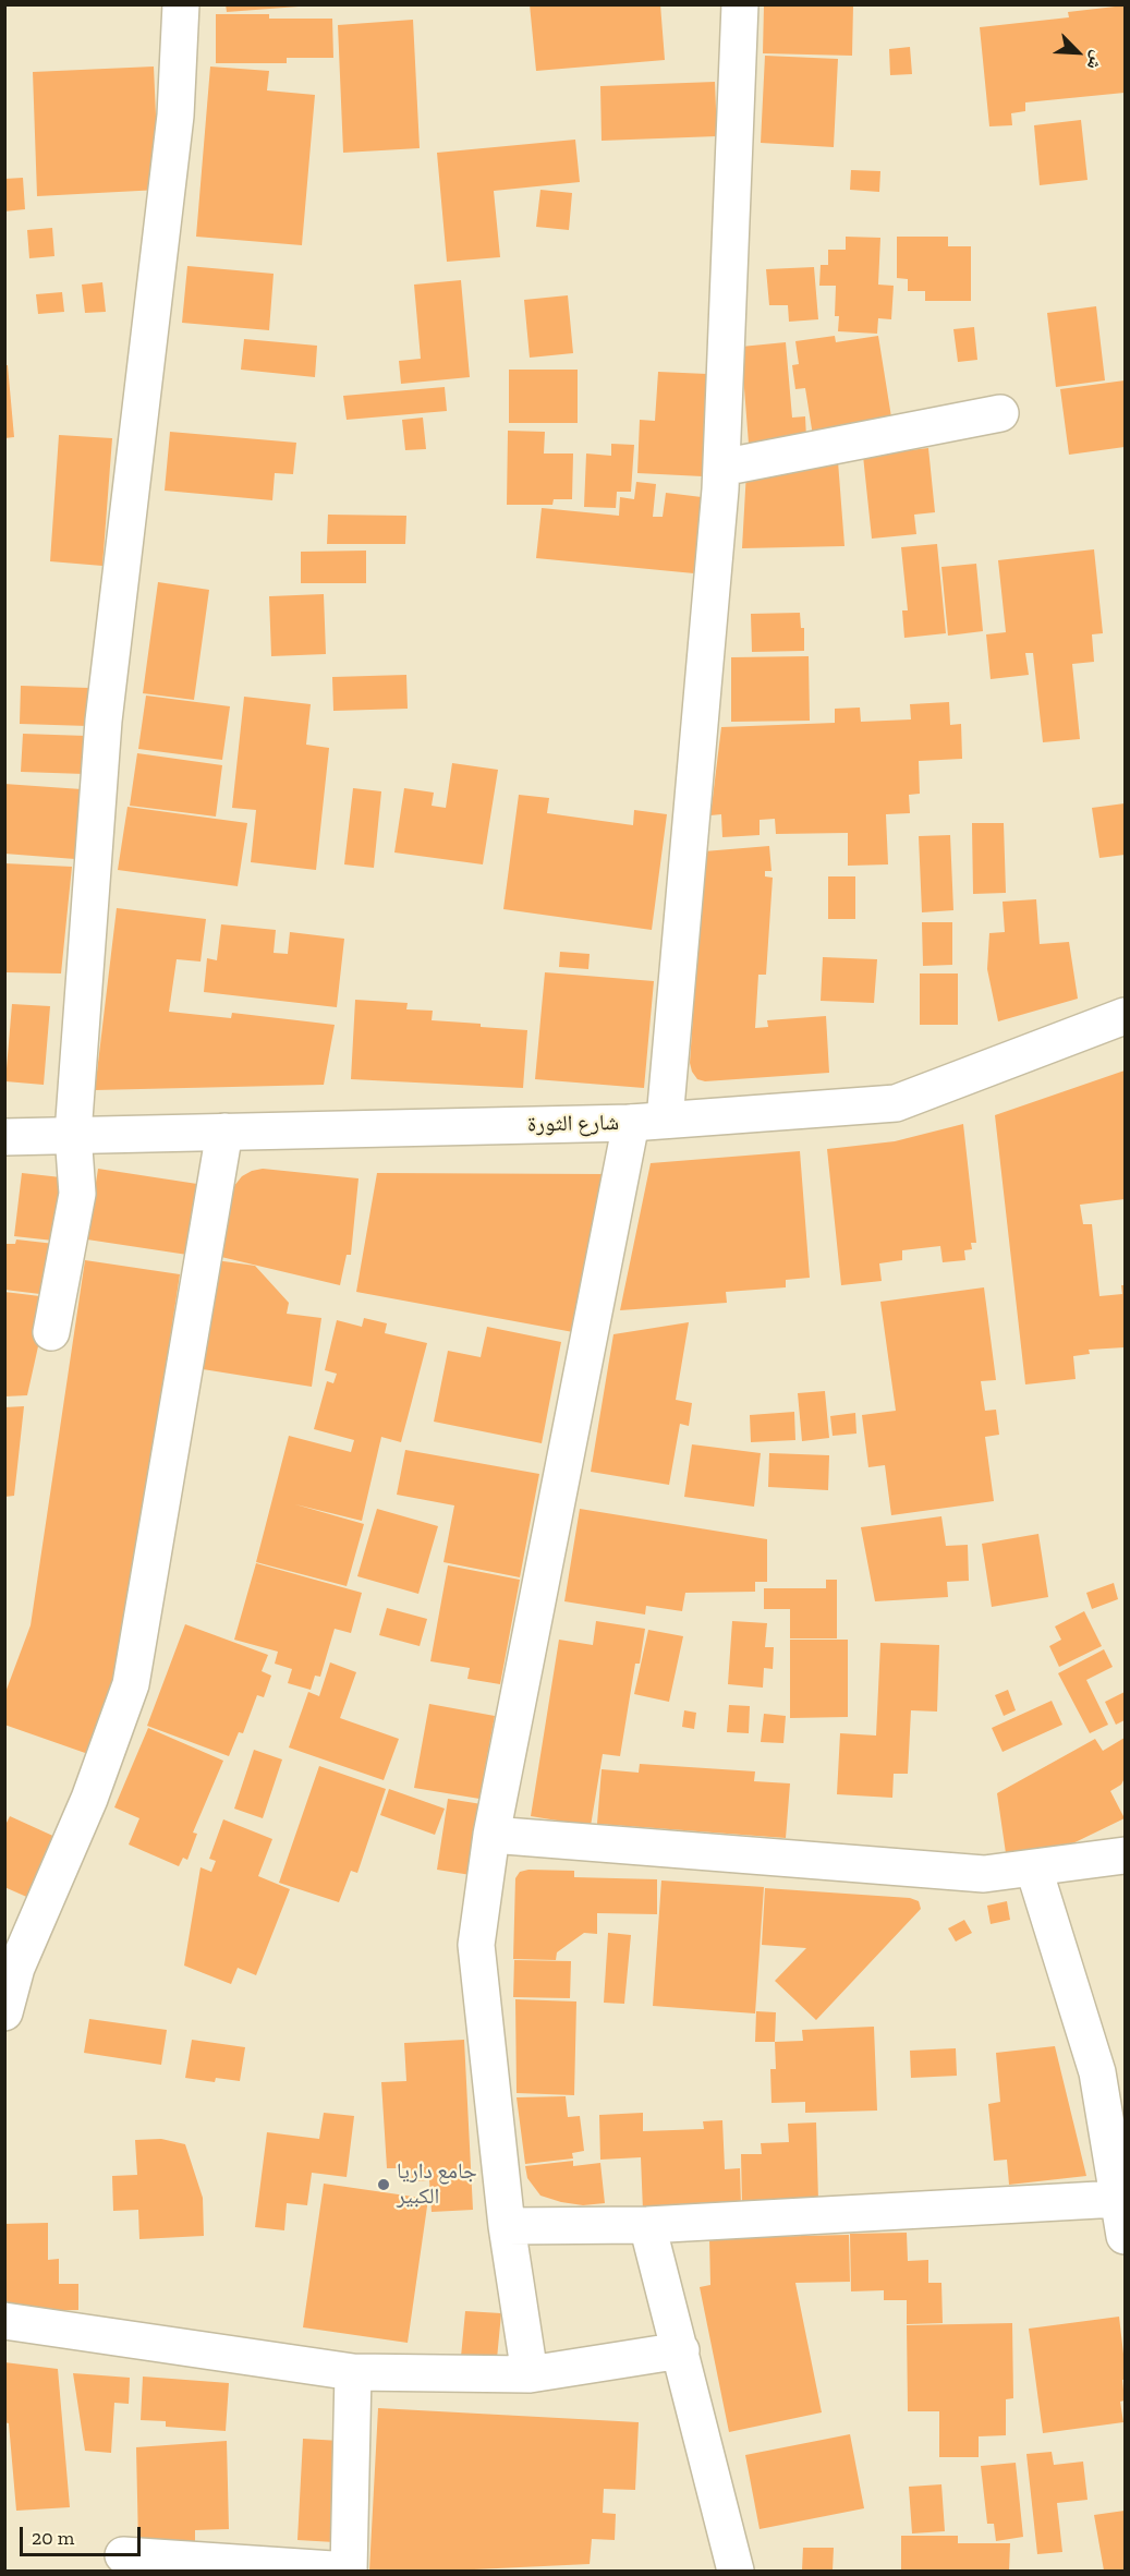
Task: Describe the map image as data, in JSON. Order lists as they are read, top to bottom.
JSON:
{
  "streets": {
    "street": ["شارع الثورة"]
  },
  "places": ["جامع داريا الكبير"],
  "scale_bar": "20 m",
  "north": "bottom right"
}
